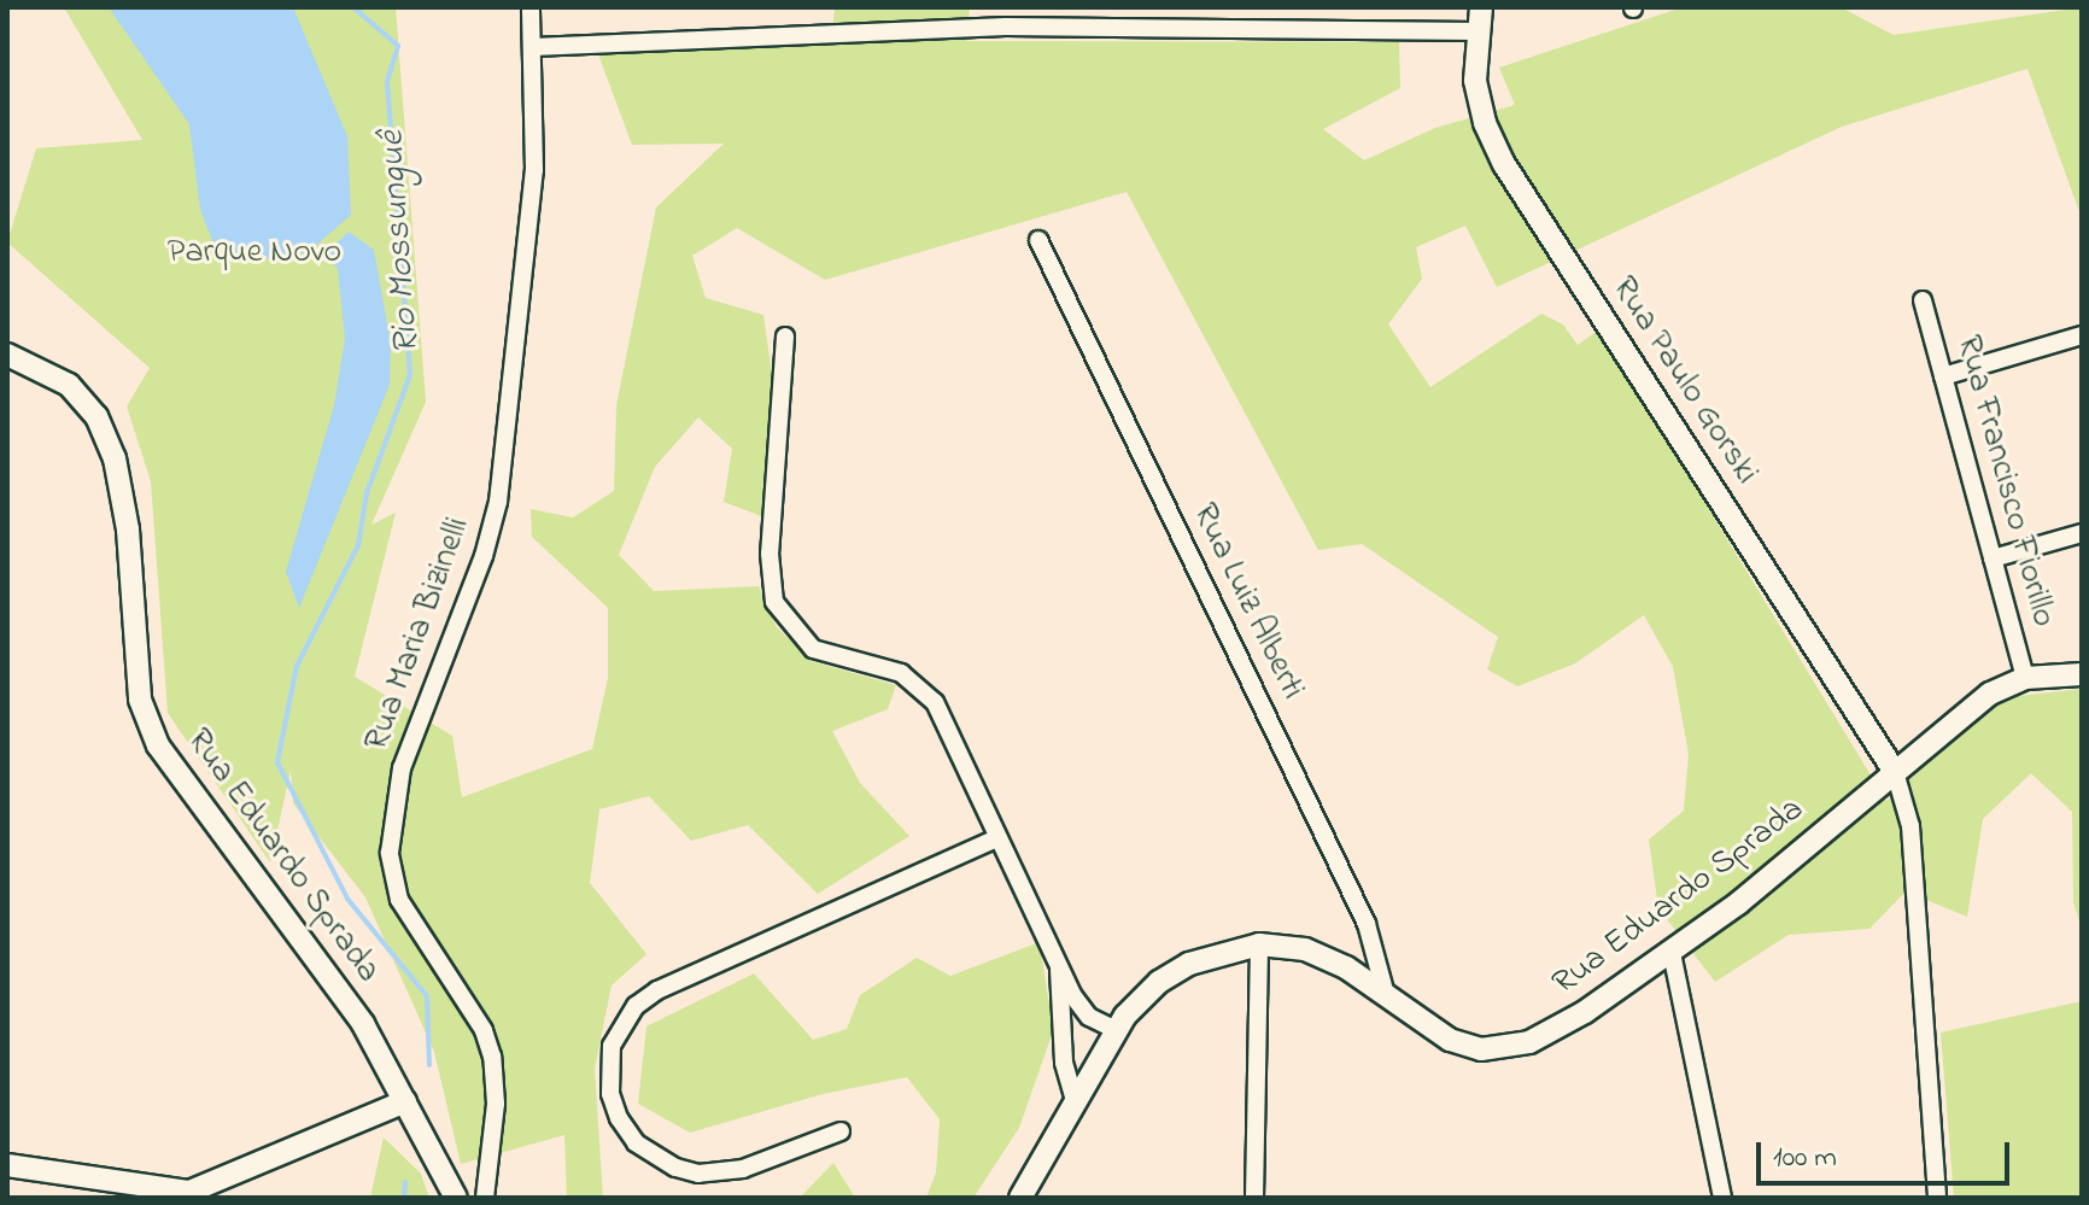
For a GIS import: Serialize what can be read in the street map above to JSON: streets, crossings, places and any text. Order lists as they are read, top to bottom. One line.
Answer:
{"streets":{"main road":["Rua Paulo Gorski","Rua Eduardo Sprada"],"street":["Rua Francisco Fiorillo","Rua Luiz Alberti","Rua Maria Bizinelli"]},"crossings":[["Rua Paulo Gorski","Rua Eduardo Sprada"],["Rua Francisco Fiorillo","Rua Eduardo Sprada"],["Rua Luiz Alberti","Rua Eduardo Sprada"]],"water":["Rio Mossunguê"],"parks":["Parque Novo"],"scale_bar":"100 m"}
